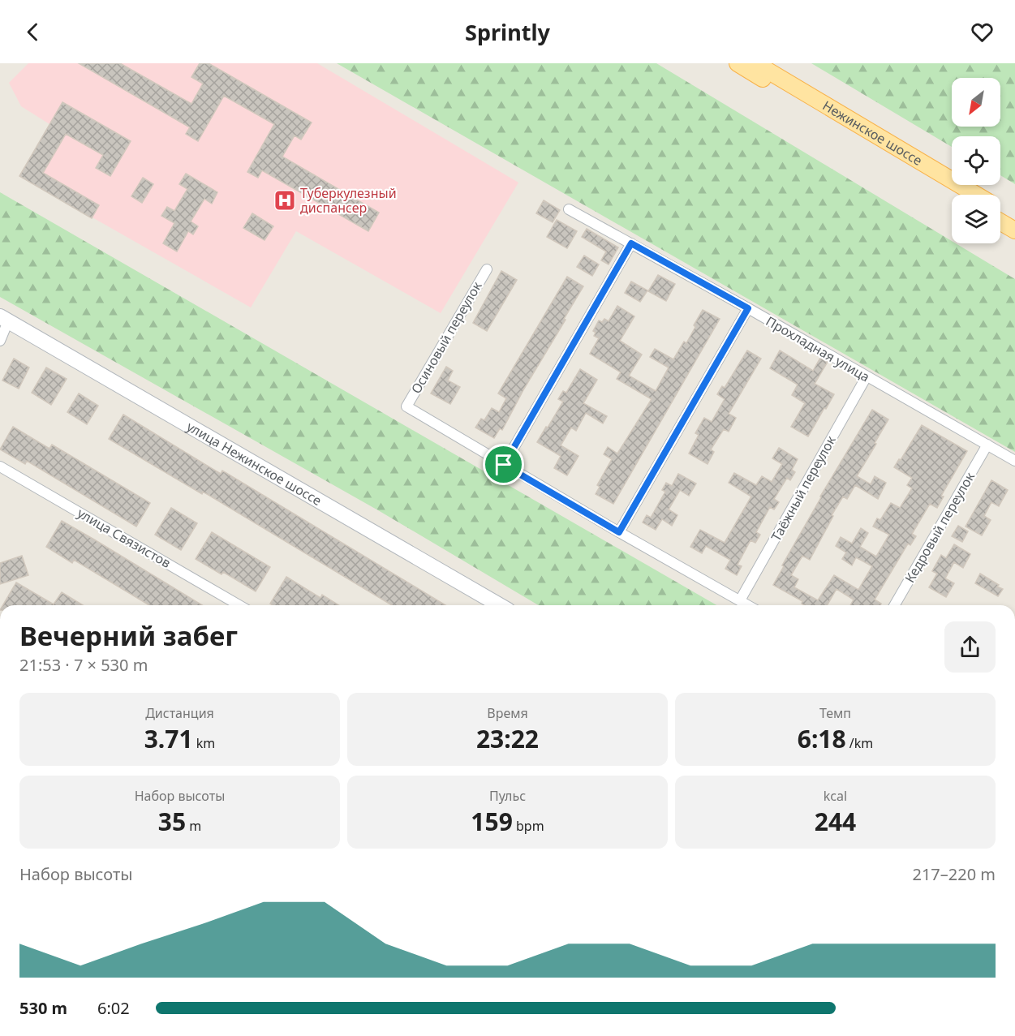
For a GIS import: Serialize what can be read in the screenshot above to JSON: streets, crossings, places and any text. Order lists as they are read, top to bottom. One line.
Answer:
{"streets":{"main road":["Нежинское шоссе","улица Нежинское шоссе"],"street":["Осиновый переулок","Прохладная улица","Таёжный переулок","Кедровый переулок","улица Связистов"]},"crossings":[["Прохладная улица","Таёжный переулок"],["Прохладная улица","Кедровый переулок"]],"places":{"hospital":["Туберкулезный диспансер"]},"north":"bottom left","page":{"header":"Sprintly","heading":["Вечерний забег","21:53 · 7 × 530 m"],"stats":[["Дистанция","3.71 km"],["Время","23:22"],["Темп","6:18 /km"],["Набор высоты","35 m"],["Пульс","159 bpm"],["kcal","244"]],"chart":["Набор высоты","217–220 m"],"list":[{"name":"530 m","note":"6:02"}]}}
